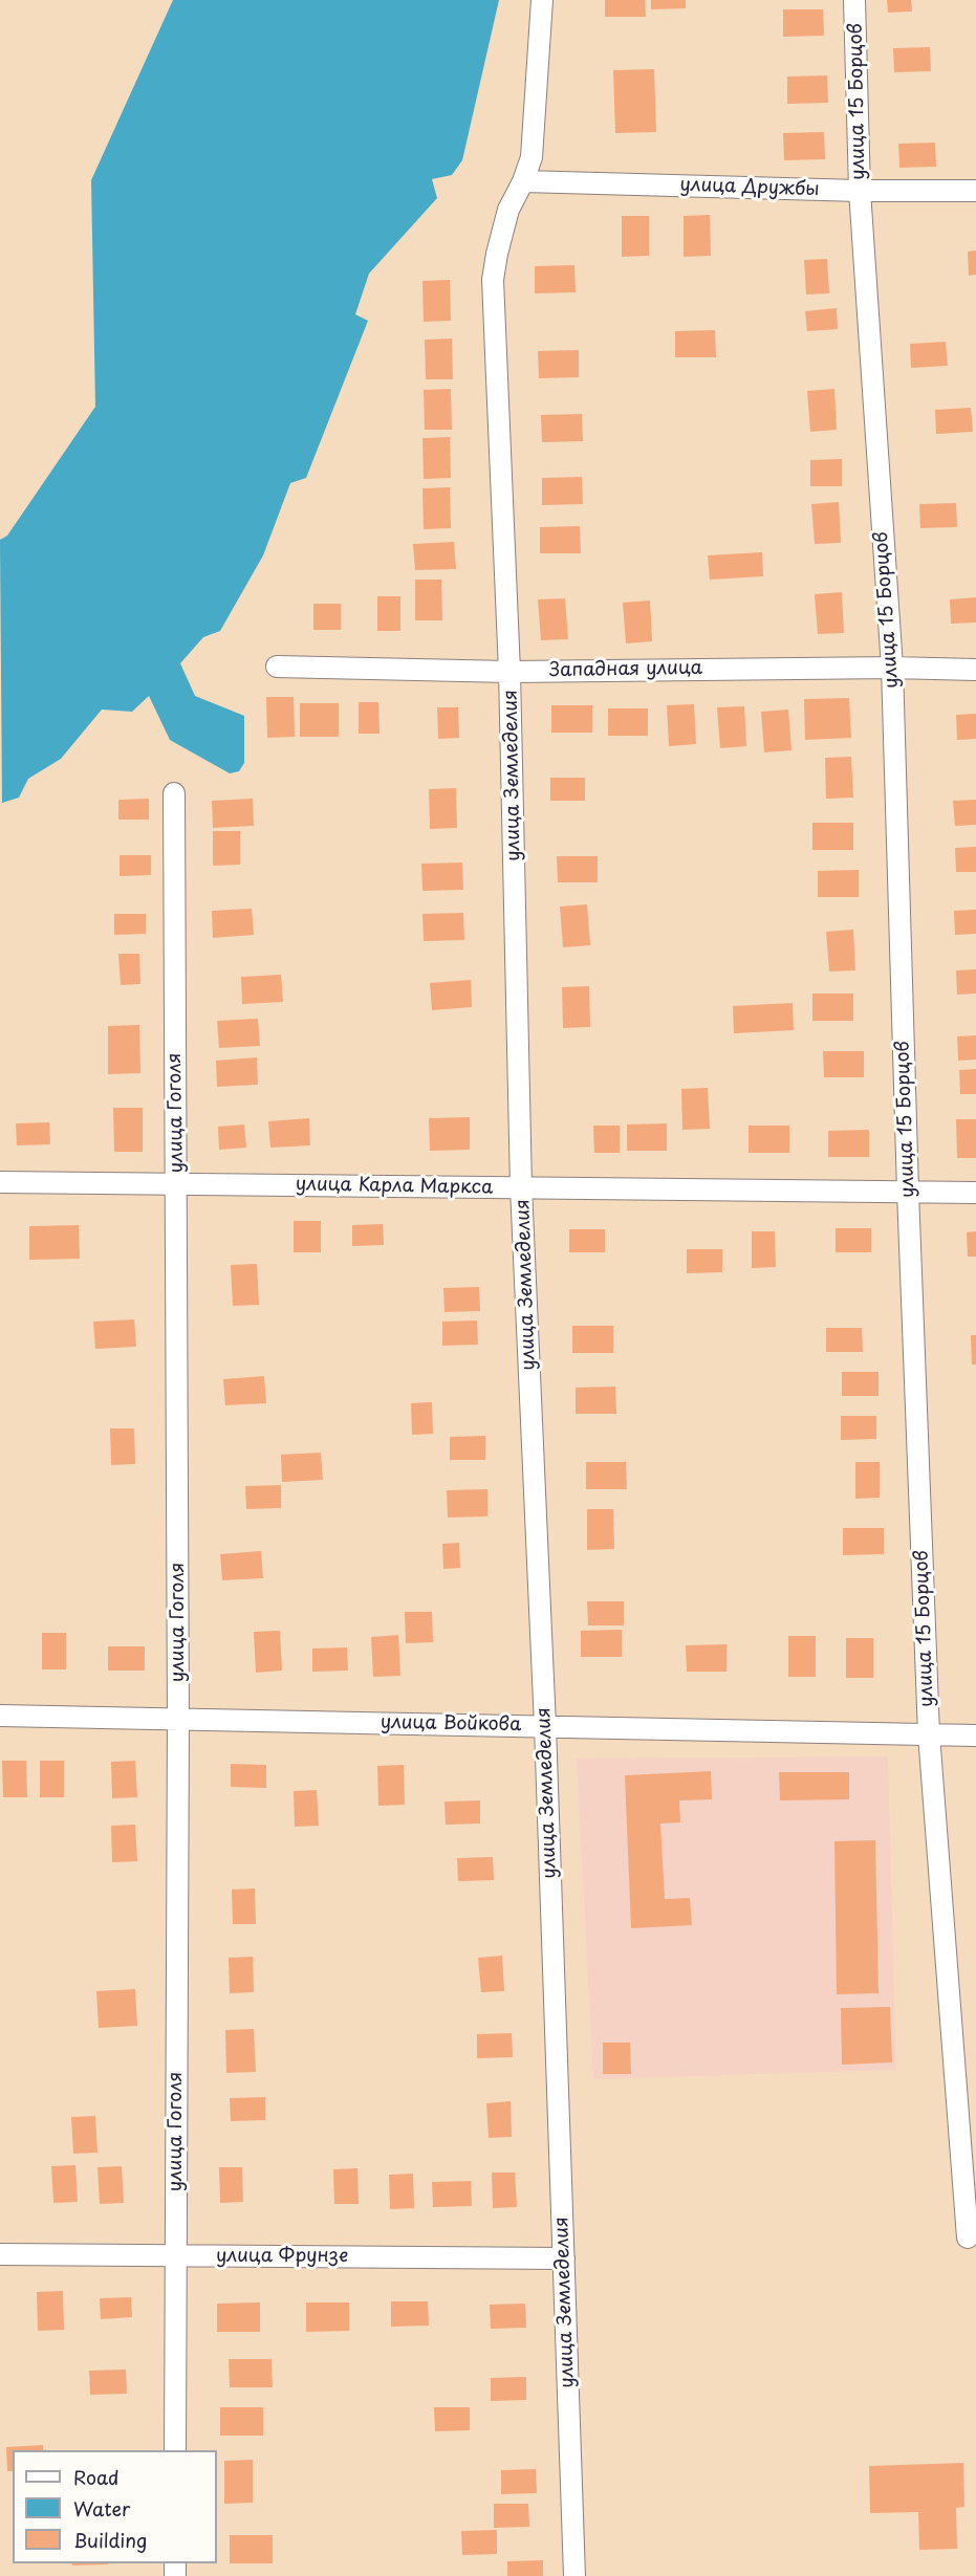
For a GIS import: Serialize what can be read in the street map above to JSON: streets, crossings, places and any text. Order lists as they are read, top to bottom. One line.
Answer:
{"streets":{"street":["улица 15 Борцов","улица Дружбы","Западная улица","улица Земледелия","улица Гоголя","улица Карла Маркса","улица Войкова","улица Фрунзе"]},"crossings":[["улица 15 Борцов","улица Дружбы"],["улица 15 Борцов","Западная улица"],["улица 15 Борцов","улица Карла Маркса"],["улица 15 Борцов","улица Войкова"],["улица Дружбы","улица Земледелия"],["Западная улица","улица Земледелия"],["улица Земледелия","улица Карла Маркса"],["улица Земледелия","улица Войкова"],["улица Земледелия","улица Фрунзе"],["улица Гоголя","улица Карла Маркса"],["улица Гоголя","улица Войкова"],["улица Гоголя","улица Фрунзе"]],"legend":["Road","Water","Building"]}
